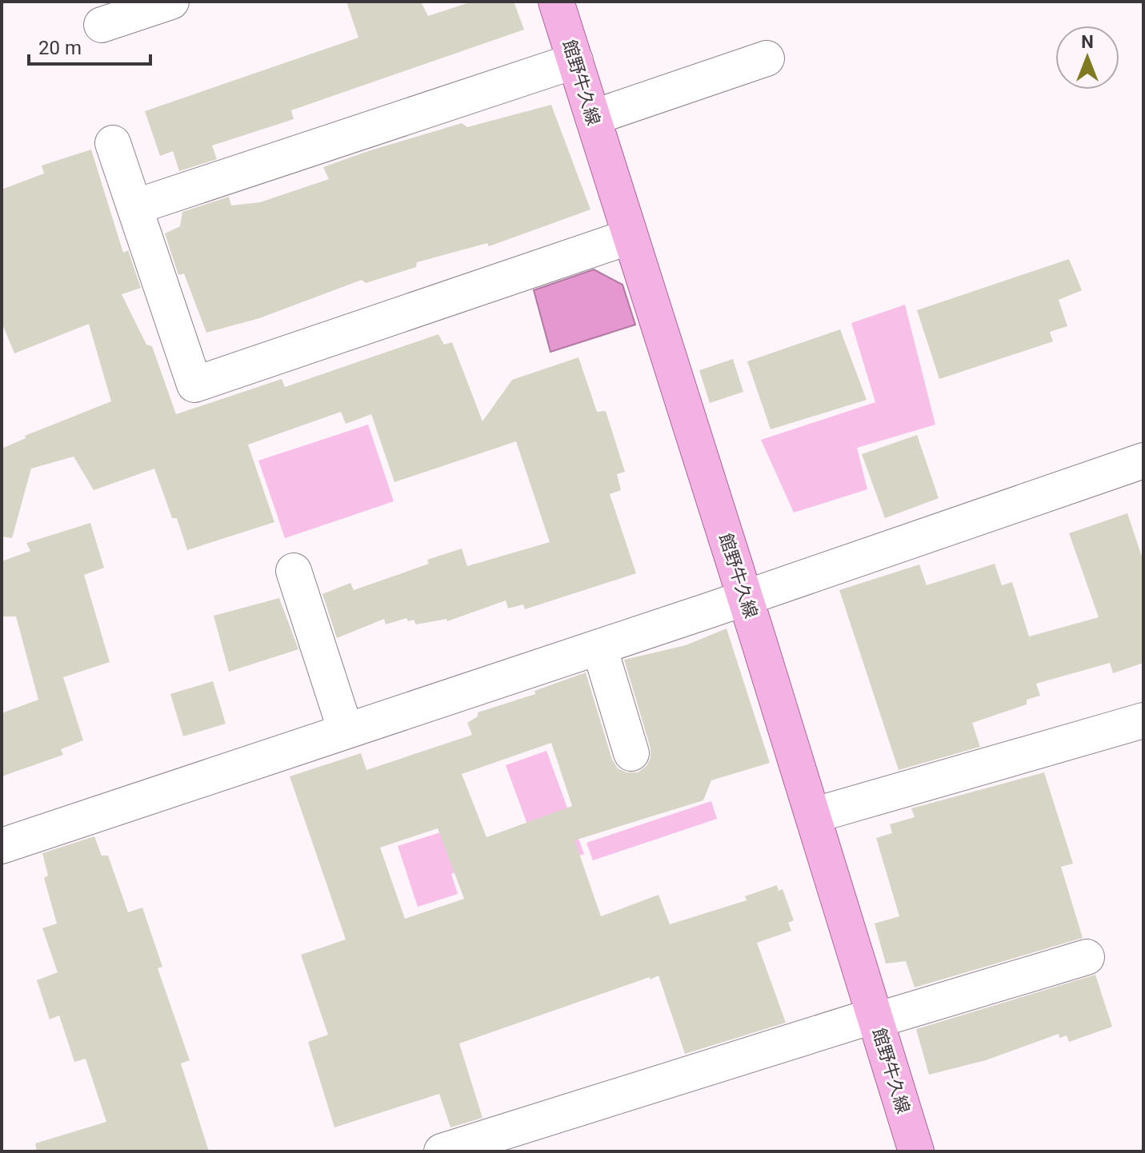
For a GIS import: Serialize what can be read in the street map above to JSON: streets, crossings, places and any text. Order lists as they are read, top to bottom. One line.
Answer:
{"streets":{"main road":["館野牛久線"]},"scale_bar":"20 m","north":"top"}
